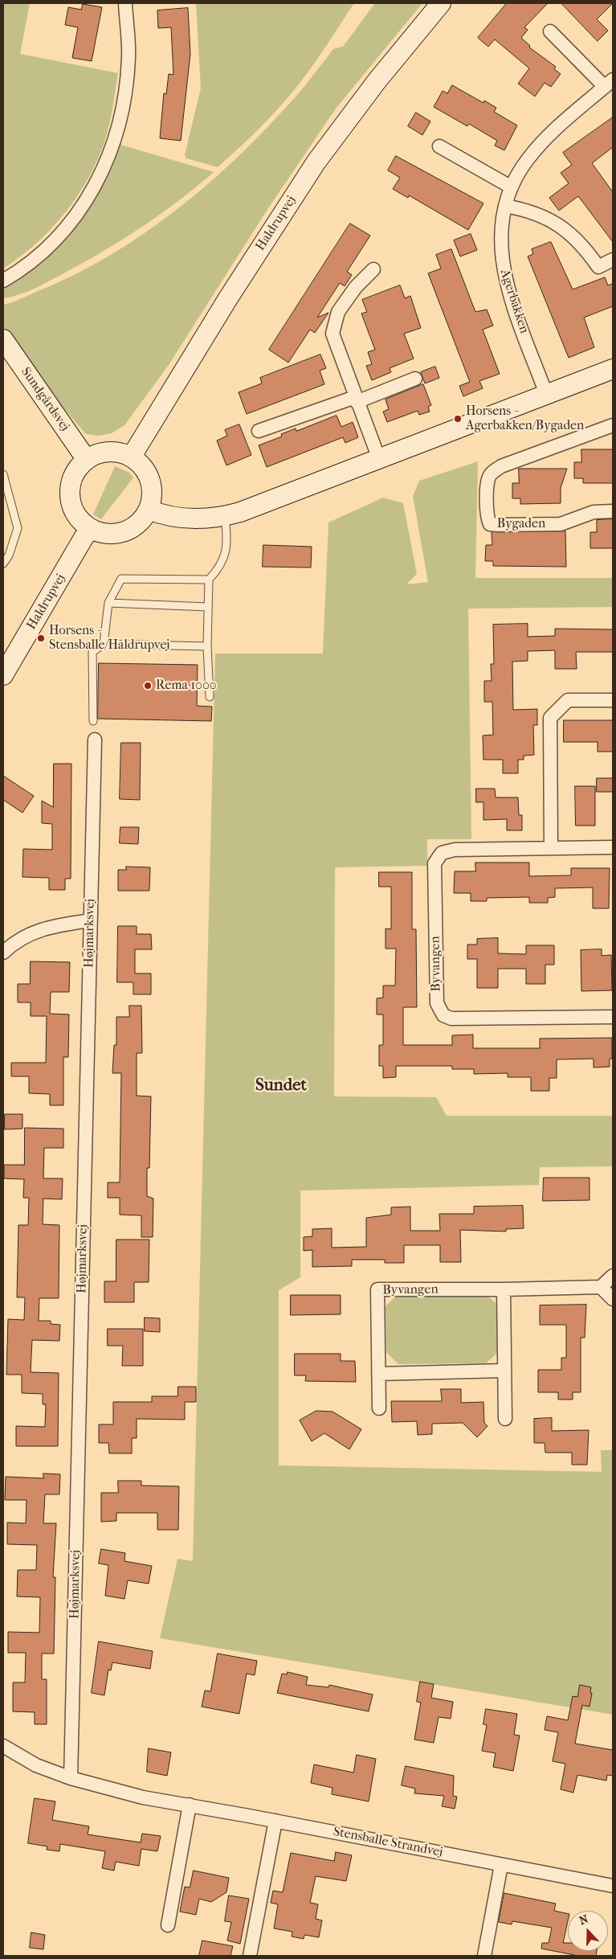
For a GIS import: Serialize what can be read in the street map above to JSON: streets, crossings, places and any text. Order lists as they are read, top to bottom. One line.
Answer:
{"streets":{"main road":["Haldrupvej","Sundgårdsvej"],"street":["Agerbakken","Bygaden","Højmarksvej","Byvangen","Stensballe Strandvej"]},"crossings":[["Haldrupvej","Sundgårdsvej"],["Højmarksvej","Stensballe Strandvej"]],"districts":["Sundet"],"places":["Horsens - Agerbakken/Bygaden","Horsens - Stensballe/Haldrupvej","Rema 1000"],"north":"top"}
